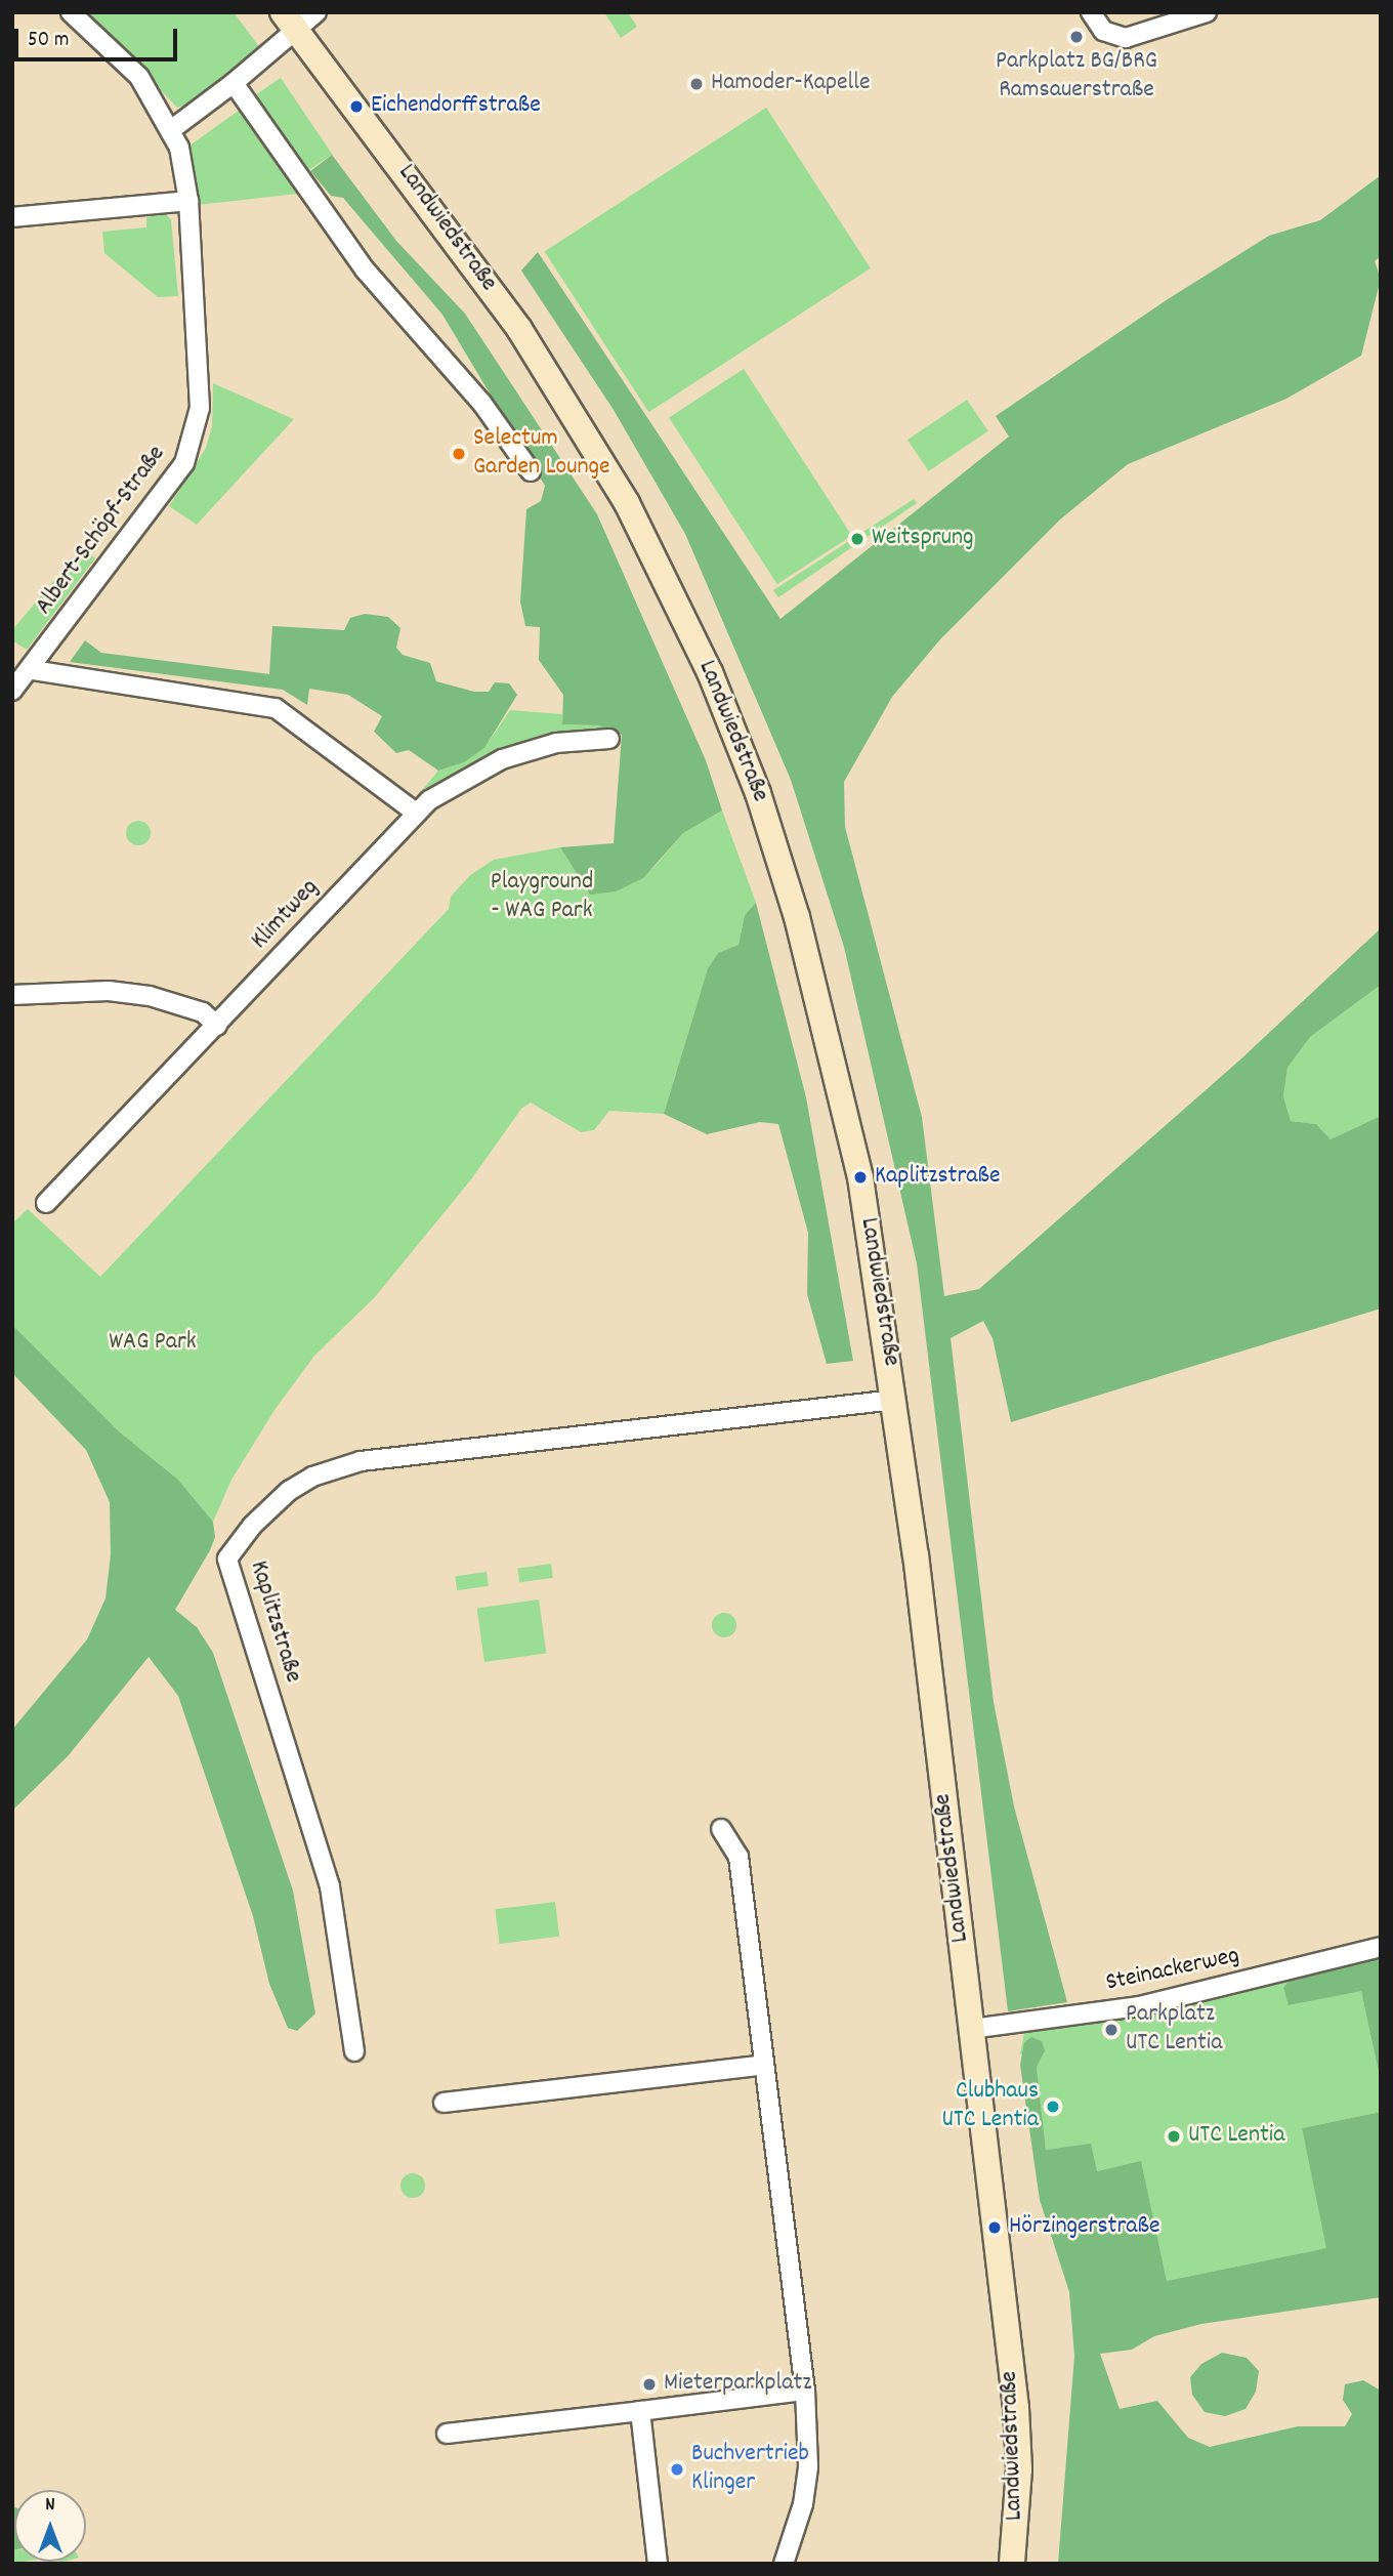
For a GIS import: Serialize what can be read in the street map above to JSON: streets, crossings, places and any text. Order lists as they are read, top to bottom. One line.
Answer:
{"streets":{"main road":["Landwiedstraße"],"street":["Albert-Schöpf-Straße","Klimtweg","Kaplitzstraße","Steinackerweg"]},"crossings":[["Landwiedstraße","Kaplitzstraße"],["Landwiedstraße","Steinackerweg"]],"parks":["Playground - WAG Park","WAG Park"],"places":["Parkplatz BG/BRG Ramsauerstraße","Hamoder-Kapelle","Eichendorffstraße","Selectum Garden Lounge","Weitsprung","Kaplitzstraße","Parkplatz UTC Lentia","Clubhaus UTC Lentia","UTC Lentia","Hörzingerstraße","Mieterparkplatz","Buchvertrieb Klinger"],"scale_bar":"50 m","north":"top"}
